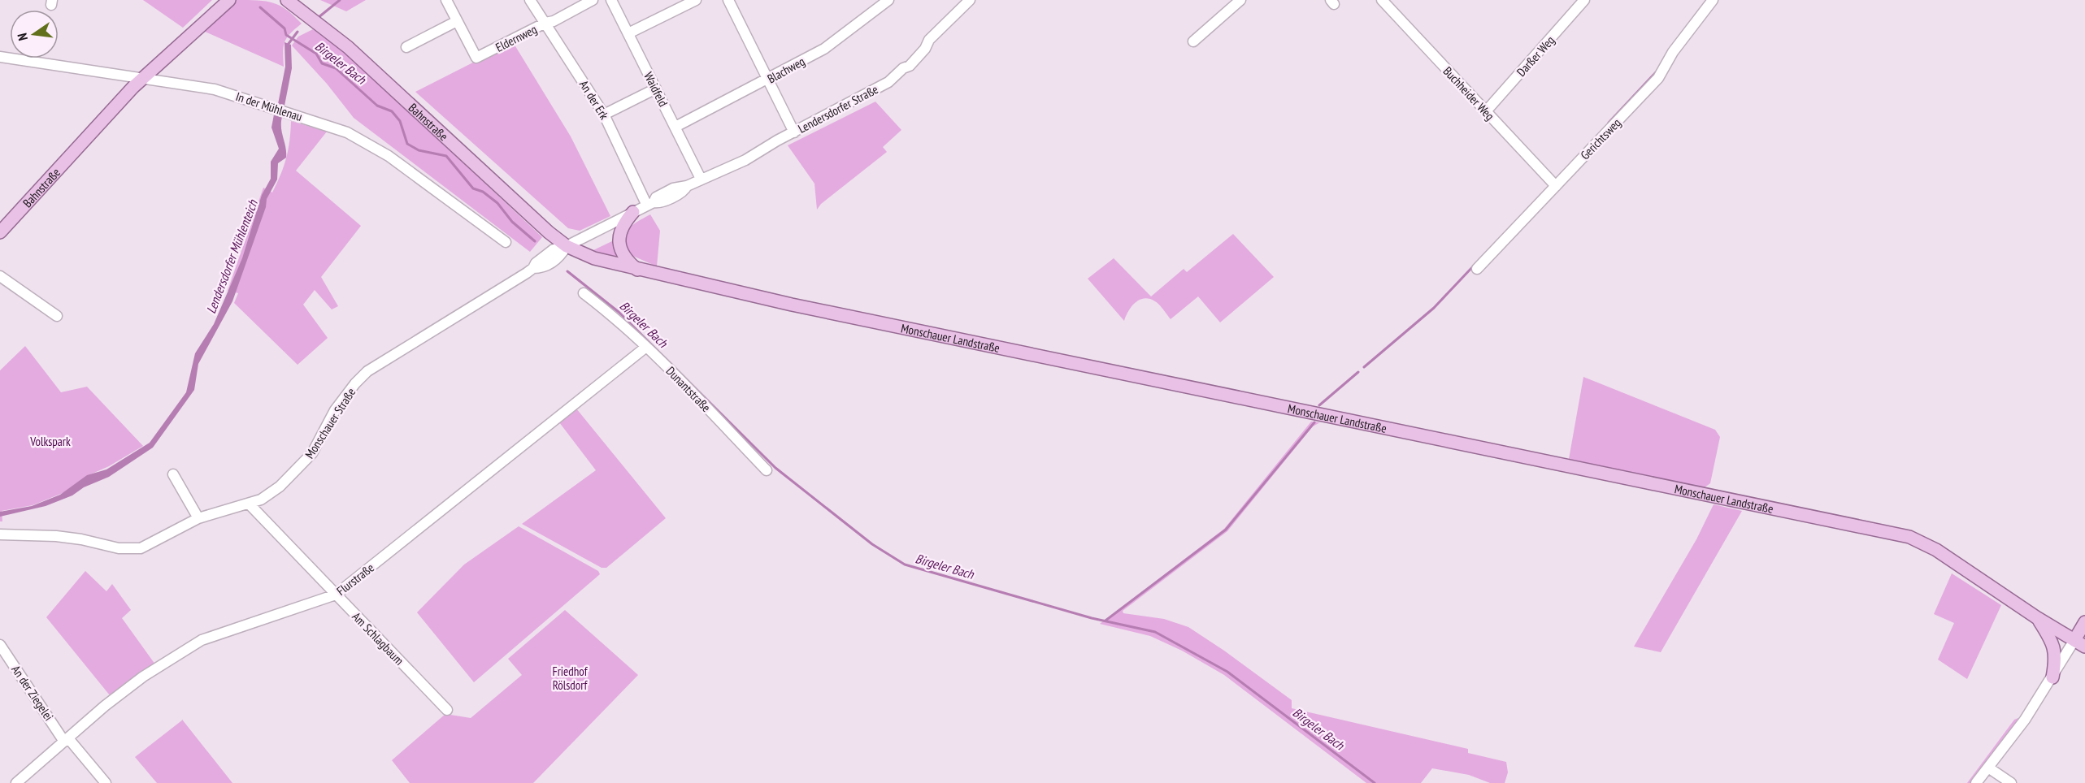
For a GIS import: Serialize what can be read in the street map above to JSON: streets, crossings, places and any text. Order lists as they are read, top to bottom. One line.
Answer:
{"streets":{"main road":["Bahnstraße","Monschauer Landstraße"],"street":["Eldernweg","Darßer Weg","Blachweg","Waidfeld","Buchheider Weg","An der Erk","In der Mühlenau","Lendersdorfer Straße","Gerichtsweg","Dunantstraße","Monschauer Straße","Flurstraße","Am Schlagbaum","An der Ziegelei"]},"crossings":[["Eldernweg","An der Erk"],["Darßer Weg","Buchheider Weg"],["Blachweg","Waidfeld"],["Waidfeld","Lendersdorfer Straße"],["Buchheider Weg","Gerichtsweg"],["An der Erk","Lendersdorfer Straße"],["In der Mühlenau","Bahnstraße"],["Lendersdorfer Straße","Bahnstraße"],["Lendersdorfer Straße","Monschauer Landstraße"],["Lendersdorfer Straße","Monschauer Straße"],["Bahnstraße","Monschauer Landstraße"],["Bahnstraße","Monschauer Straße"],["Monschauer Landstraße","Monschauer Straße"],["Dunantstraße","Flurstraße"],["Monschauer Straße","Am Schlagbaum"],["Flurstraße","Am Schlagbaum"],["Flurstraße","An der Ziegelei"]],"water":["Birgeler Bach","Lendersdorfer Mühlenteich"],"parks":["Volkspark","Friedhof Rölsdorf"],"north":"left"}
